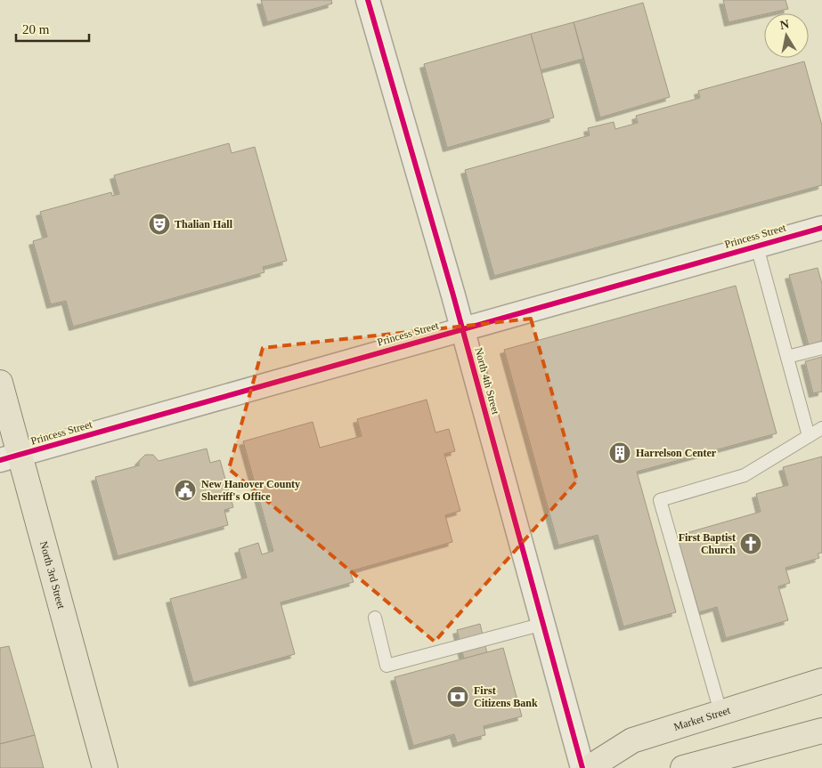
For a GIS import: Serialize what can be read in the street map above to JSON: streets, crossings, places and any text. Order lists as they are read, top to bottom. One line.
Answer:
{"streets":{"main road":["North 3rd Street","Market Street"],"street":["Princess Street","North 4th Street"]},"crossings":[["Princess Street","North 4th Street"],["Princess Street","North 3rd Street"]],"places":{"theatre":["Thalian Hall"],"building":["Harrelson Center"],"public building":["New Hanover County Sheriff's Office"],"church":["First Baptist Church"],"bank":["First Citizens Bank"]},"scale_bar":"20 m","north":"top"}
